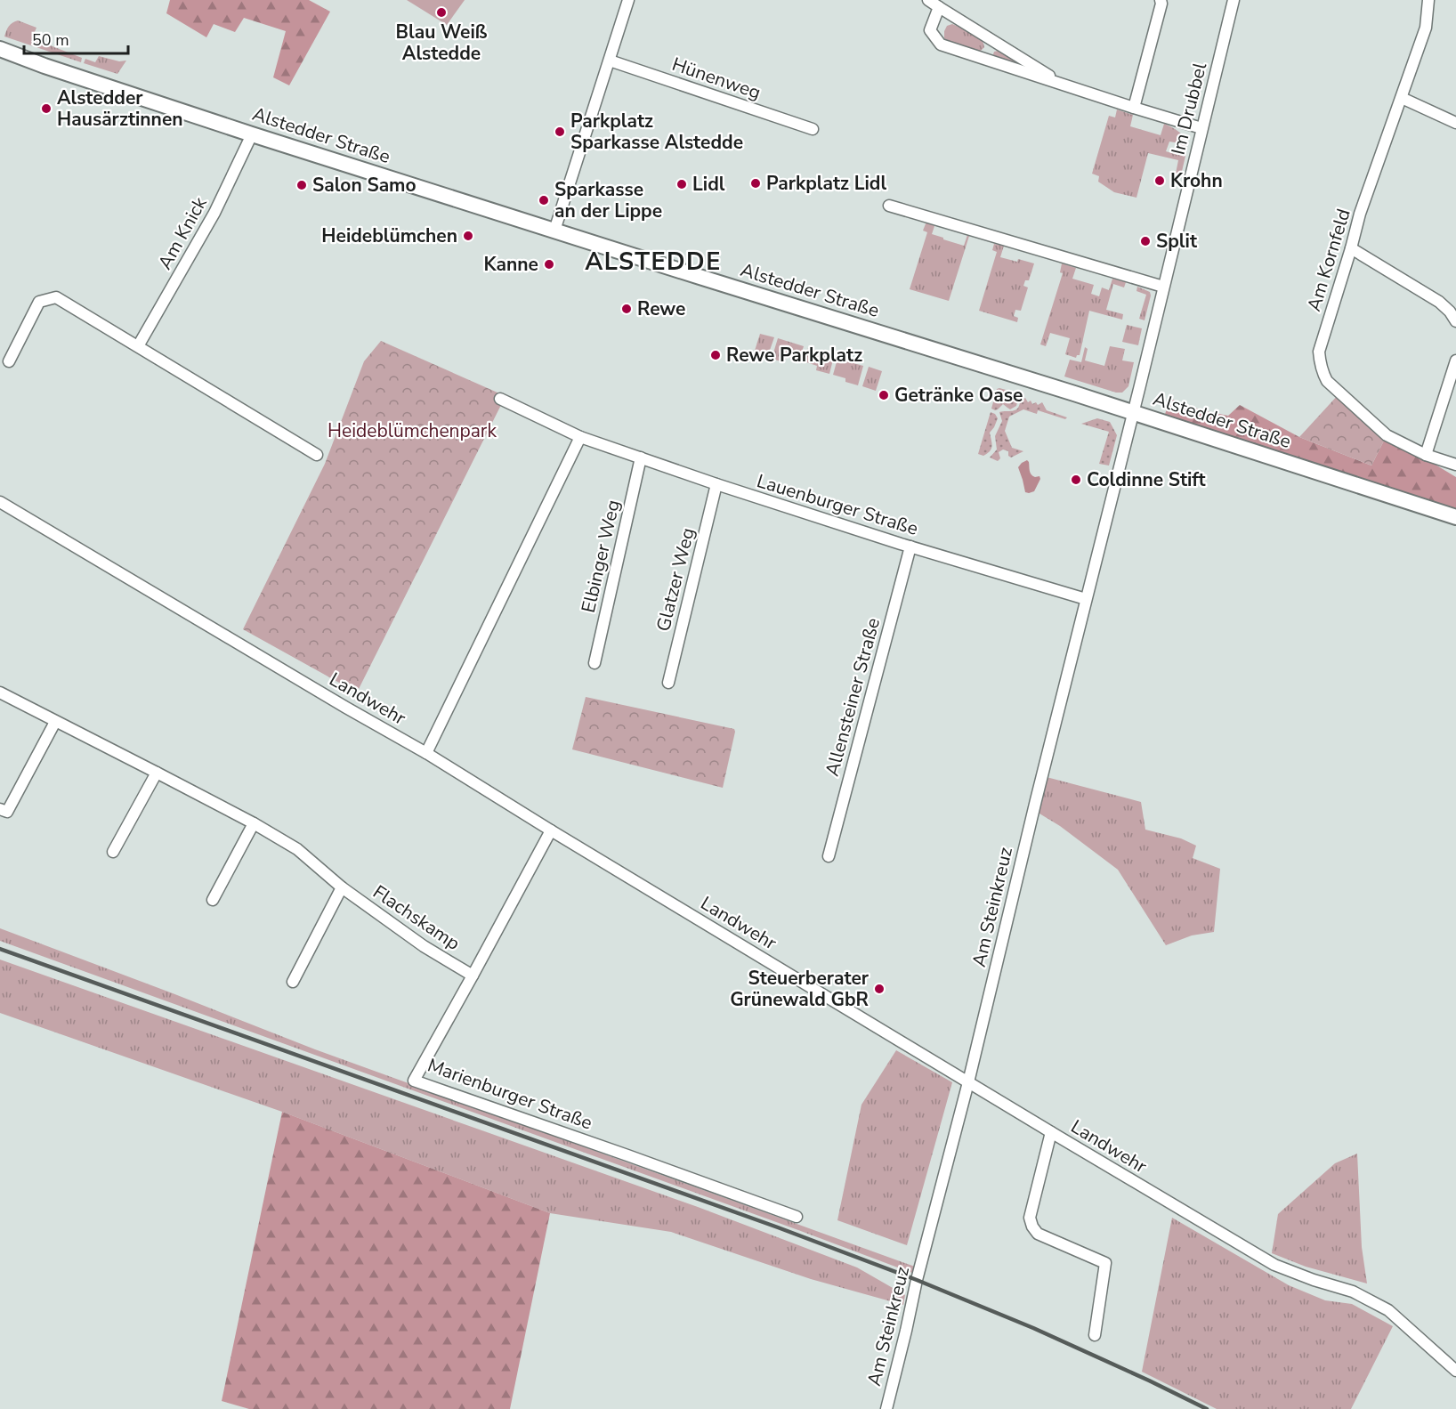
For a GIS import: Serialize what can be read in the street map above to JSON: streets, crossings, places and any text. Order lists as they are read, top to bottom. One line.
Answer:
{"streets":{"street":["Hünenweg","Im Drubbel","Alstedder Straße","Am Knick","Am Kornfeld","Lauenburger Straße","Elbinger Weg","Glatzer Weg","Allensteiner Straße","Landwehr","Am Steinkreuz","Flachskamp","Marienburger Straße"]},"crossings":[["Im Drubbel","Alstedder Straße"],["Im Drubbel","Am Steinkreuz"],["Alstedder Straße","Am Knick"],["Alstedder Straße","Am Steinkreuz"],["Lauenburger Straße","Elbinger Weg"],["Lauenburger Straße","Glatzer Weg"],["Lauenburger Straße","Allensteiner Straße"],["Lauenburger Straße","Am Steinkreuz"],["Landwehr","Am Steinkreuz"],["Landwehr","Marienburger Straße"],["Flachskamp","Marienburger Straße"]],"districts":["ALSTEDDE"],"parks":["Heideblümchenpark"],"places":["Blau Weiß Alstedde","Alstedder Hausärztinnen","Parkplatz Sparkasse Alstedde","Krohn","Parkplatz Lidl","Lidl","Salon Samo","Sparkasse an der Lippe","Heideblümchen","Split","Kanne","Rewe","Rewe Parkplatz","Getränke Oase","Coldinne Stift","Steuerberater Grünewald GbR"],"scale_bar":"50 m"}
